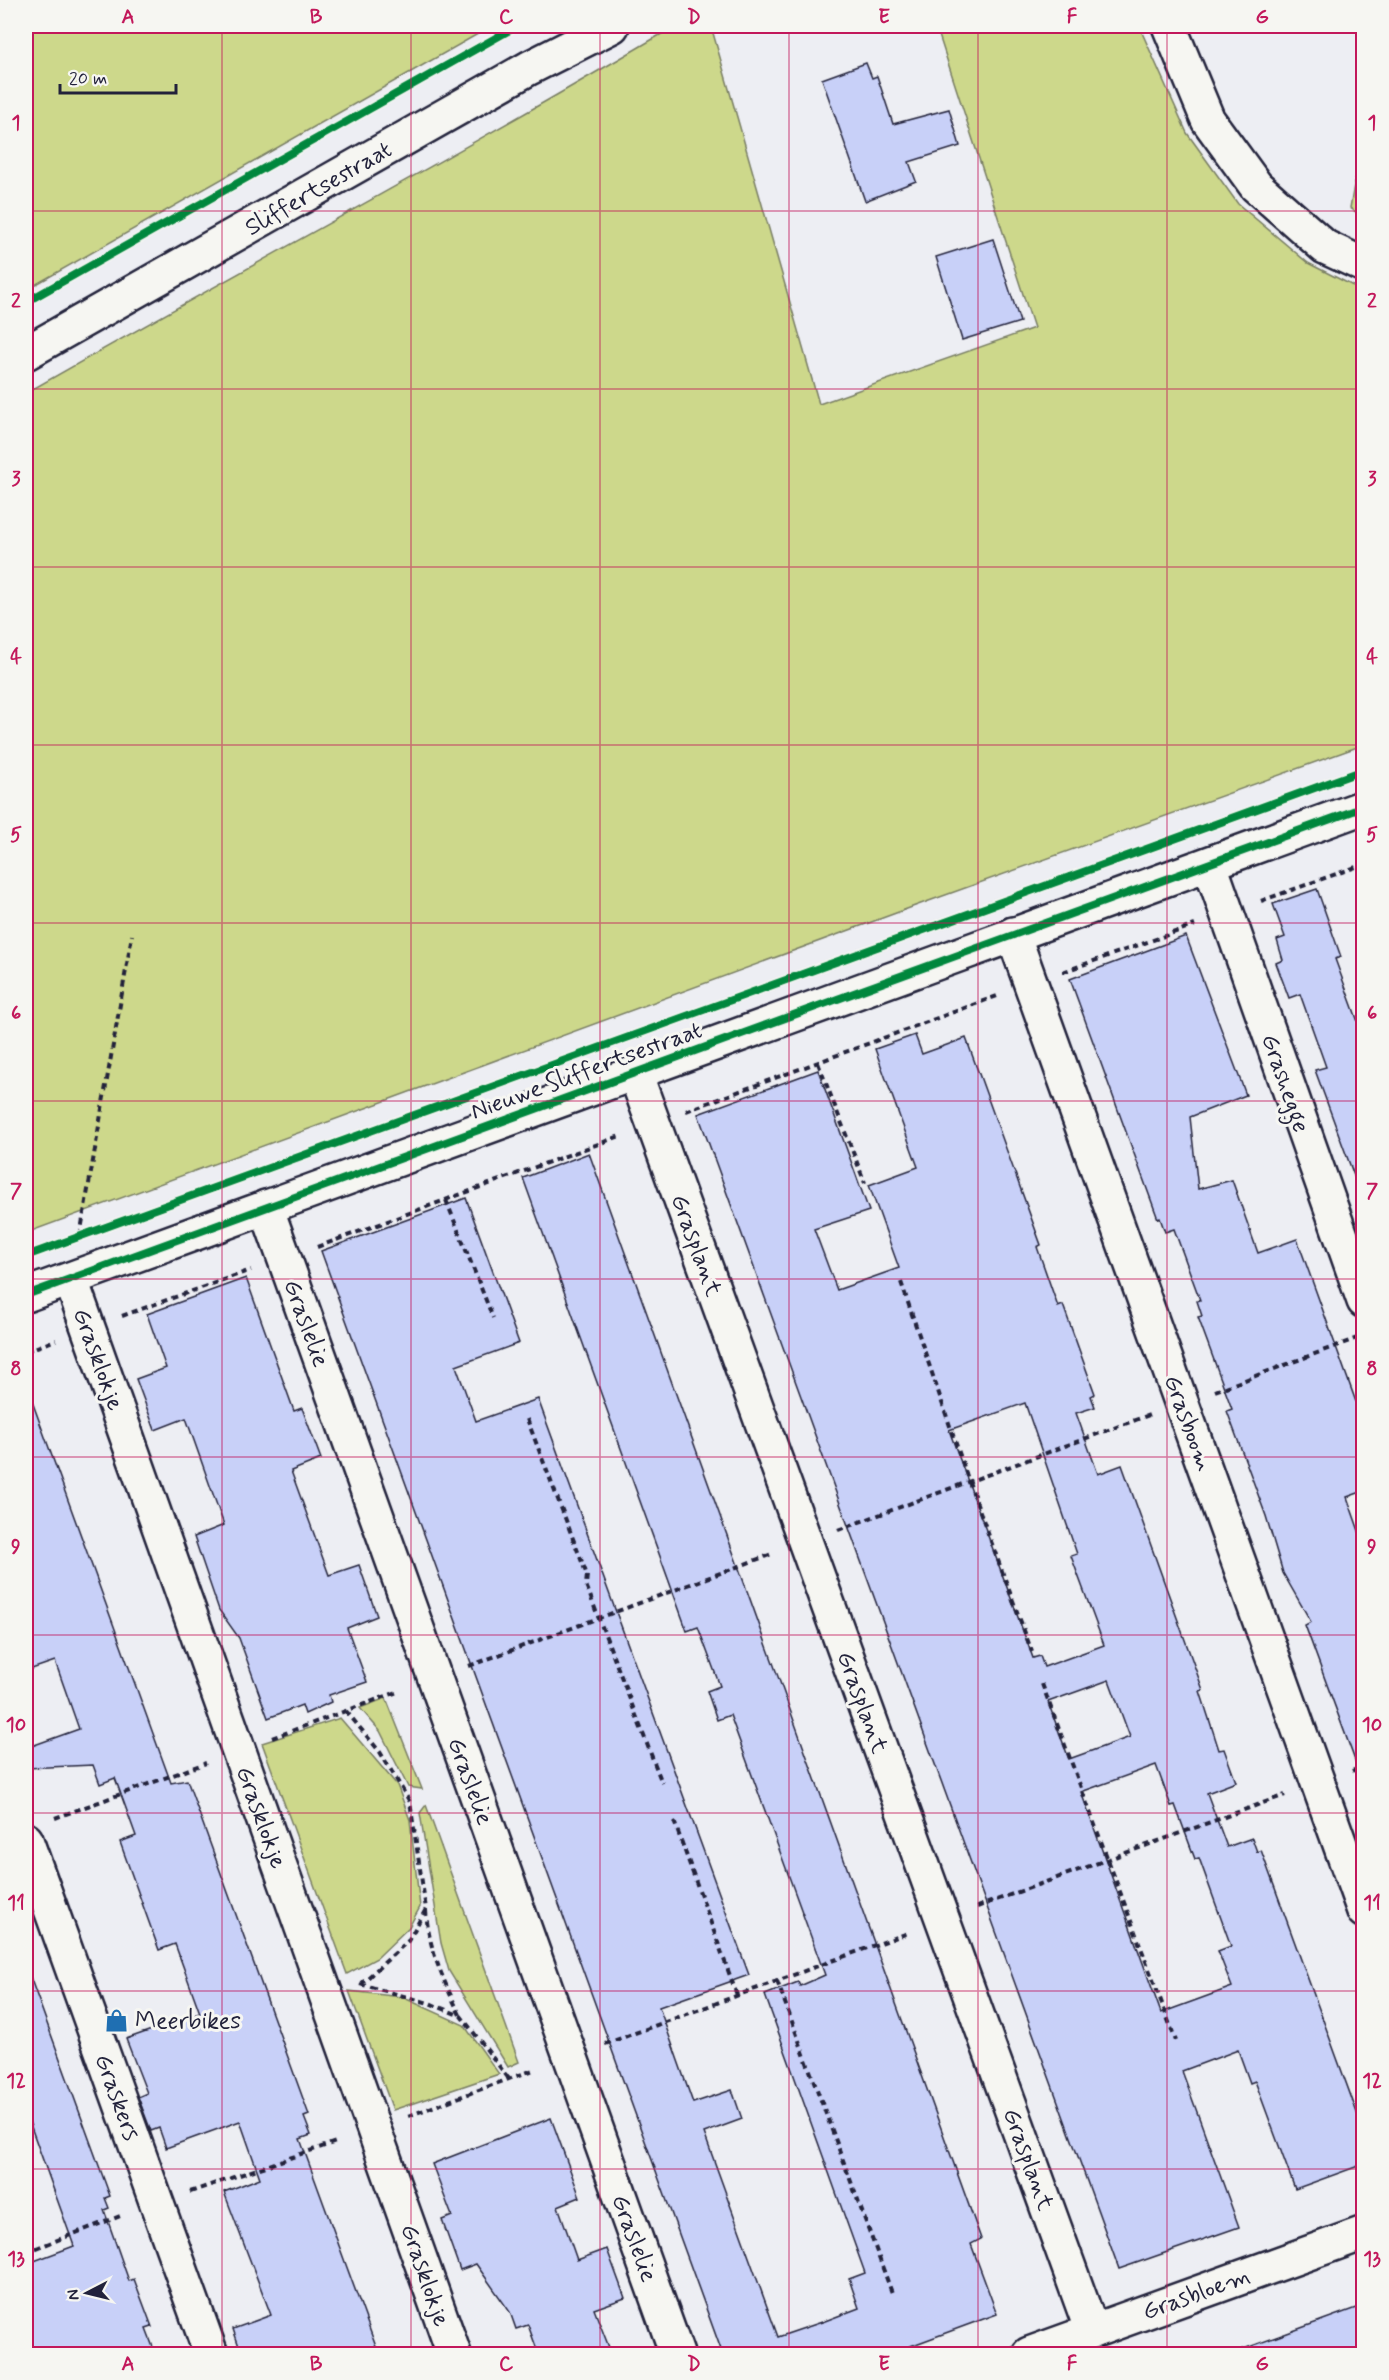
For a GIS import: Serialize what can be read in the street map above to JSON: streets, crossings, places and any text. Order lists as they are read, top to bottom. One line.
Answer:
{"streets":{"street":["Sliffertsestraat","Nieuwe Sliffertsestraat","Grashegge","Grasplant","Graslelie","Grasklokje","Grasboom","Graskers","Grasbloem"]},"crossings":[["Nieuwe Sliffertsestraat","Grashegge"],["Nieuwe Sliffertsestraat","Grasplant"],["Nieuwe Sliffertsestraat","Graslelie"],["Nieuwe Sliffertsestraat","Grasklokje"],["Nieuwe Sliffertsestraat","Grasboom"],["Grasplant","Grasbloem"]],"places":{"shop":["Meerbikes"]},"scale_bar":"20 m","north":"left","grid":{"columns":["A","B","C","D","E","F","G"],"rows":["1","2","3","4","5","6","7","8","9","10","11","12","13"]}}
